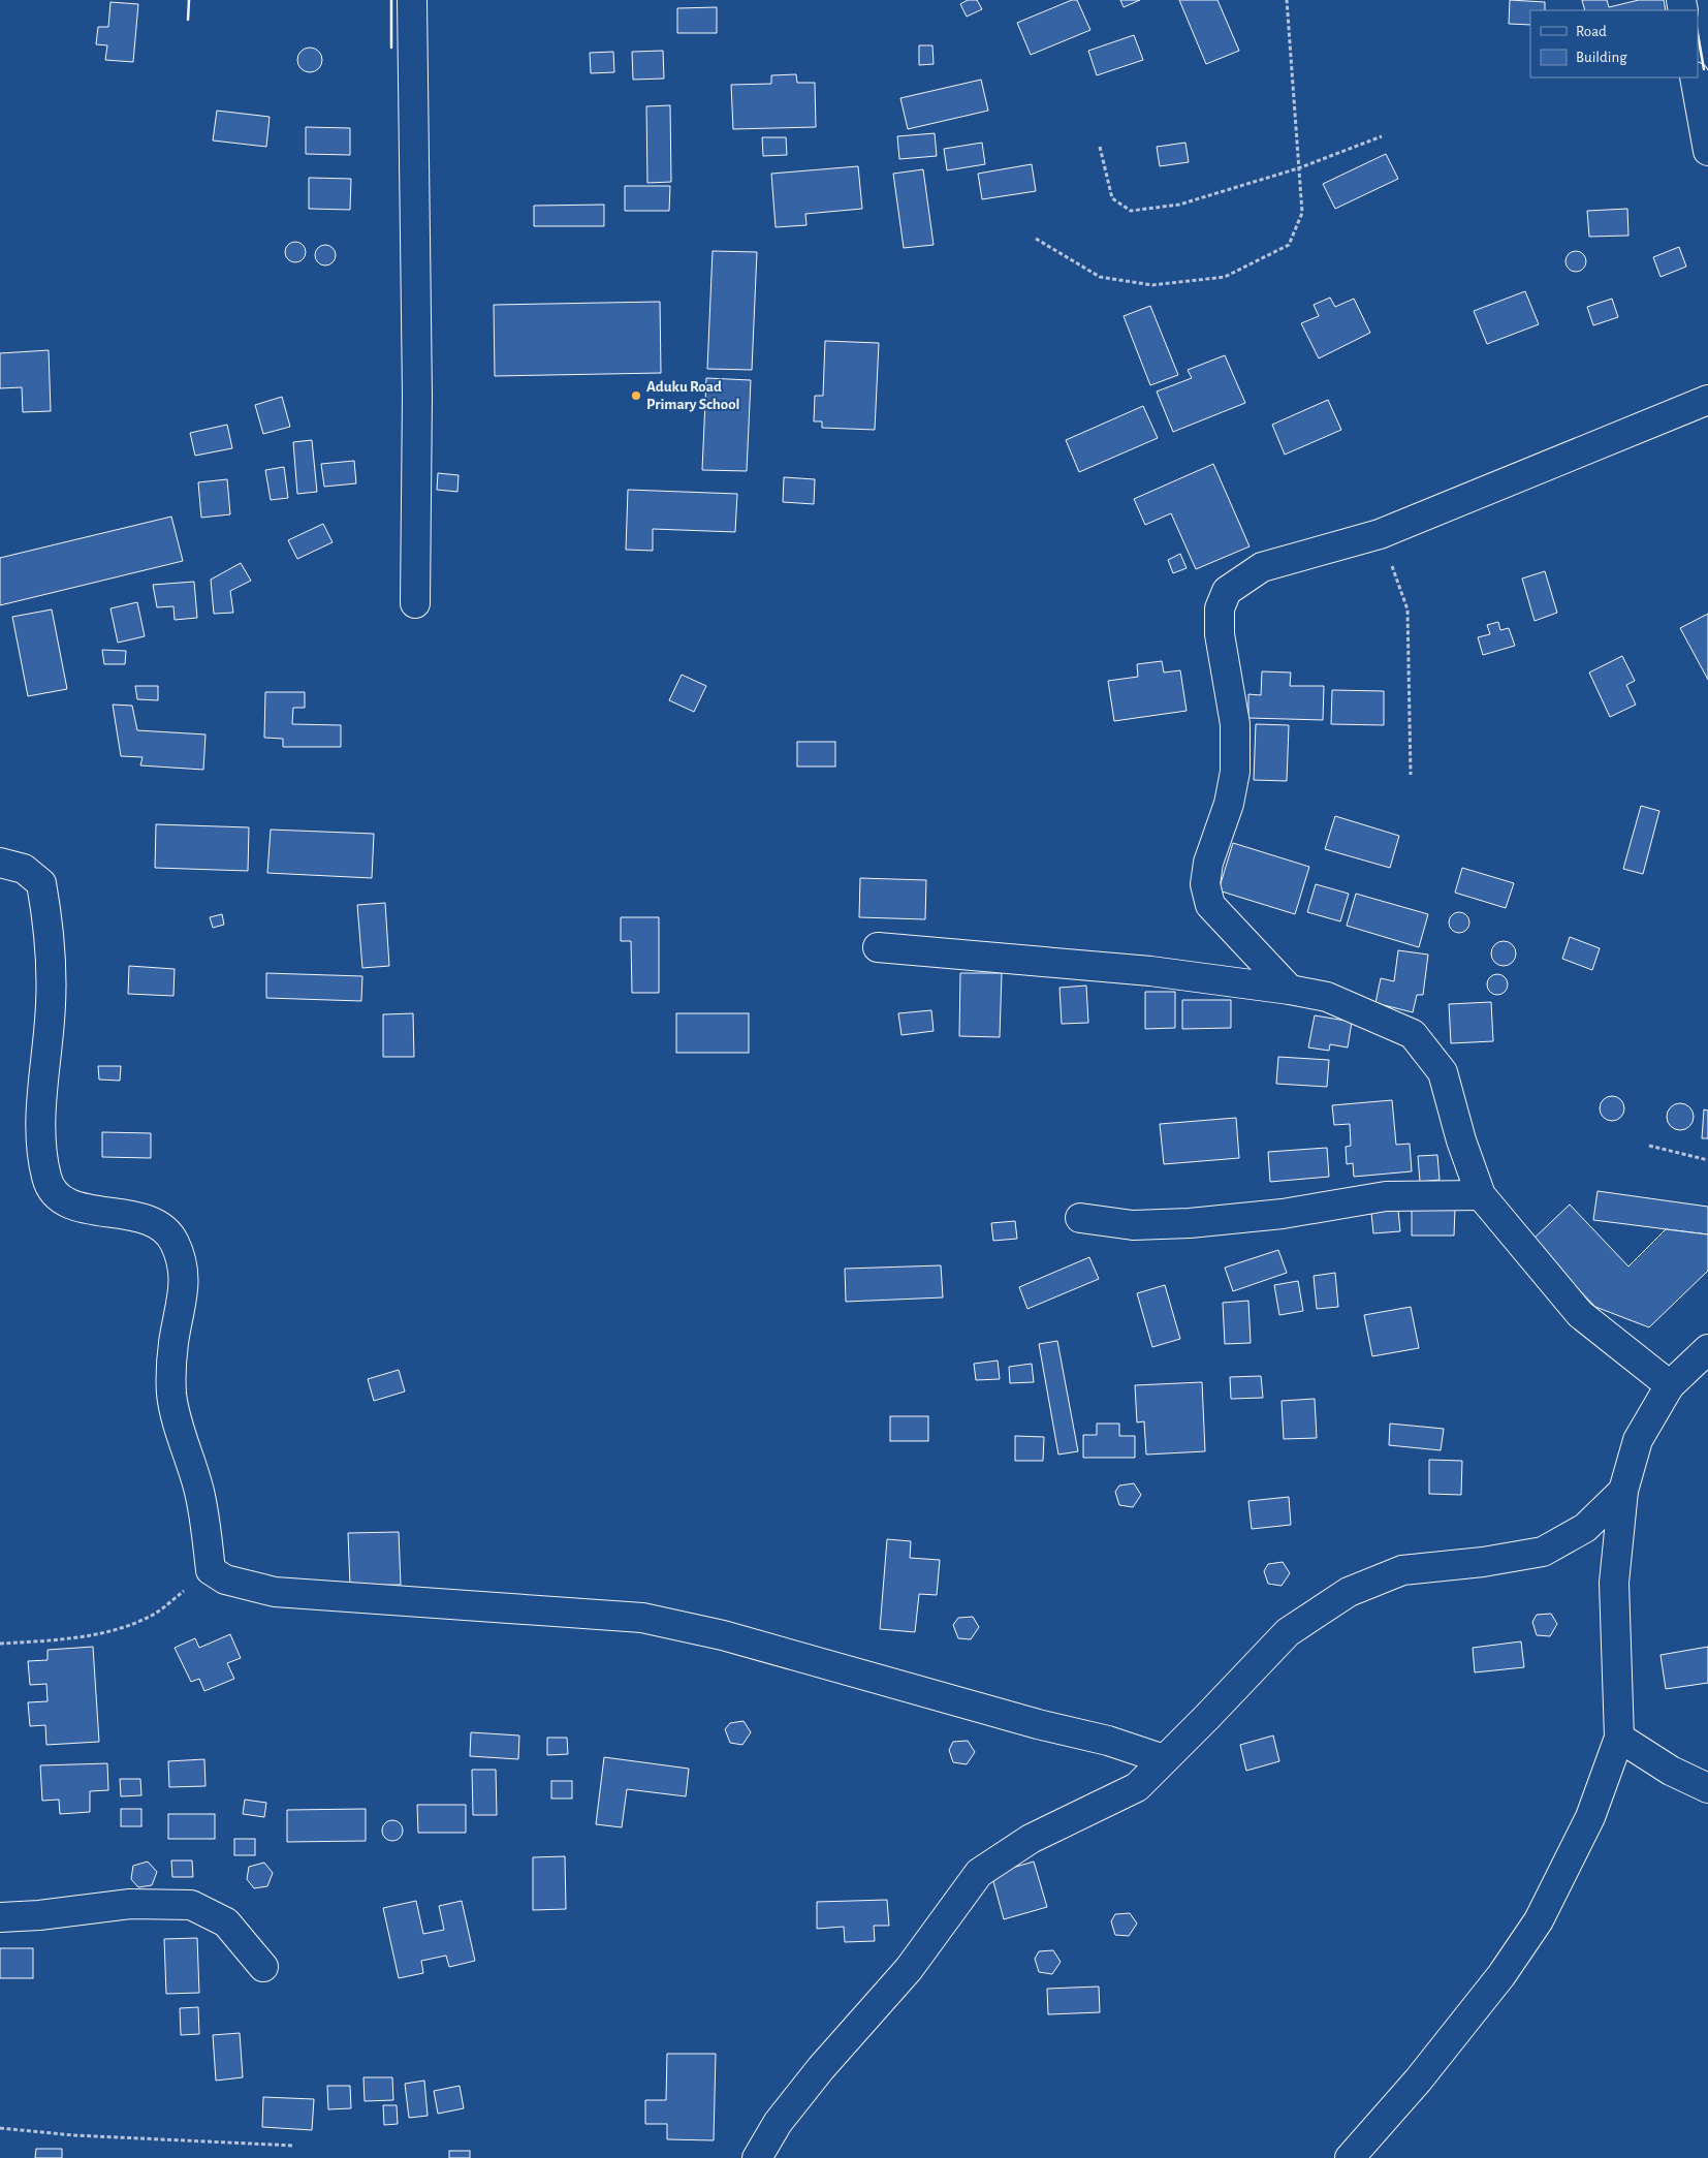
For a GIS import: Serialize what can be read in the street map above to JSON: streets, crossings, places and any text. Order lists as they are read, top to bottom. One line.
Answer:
{"places":["Aduku Road Primary School"],"legend":["Road","Building"]}
